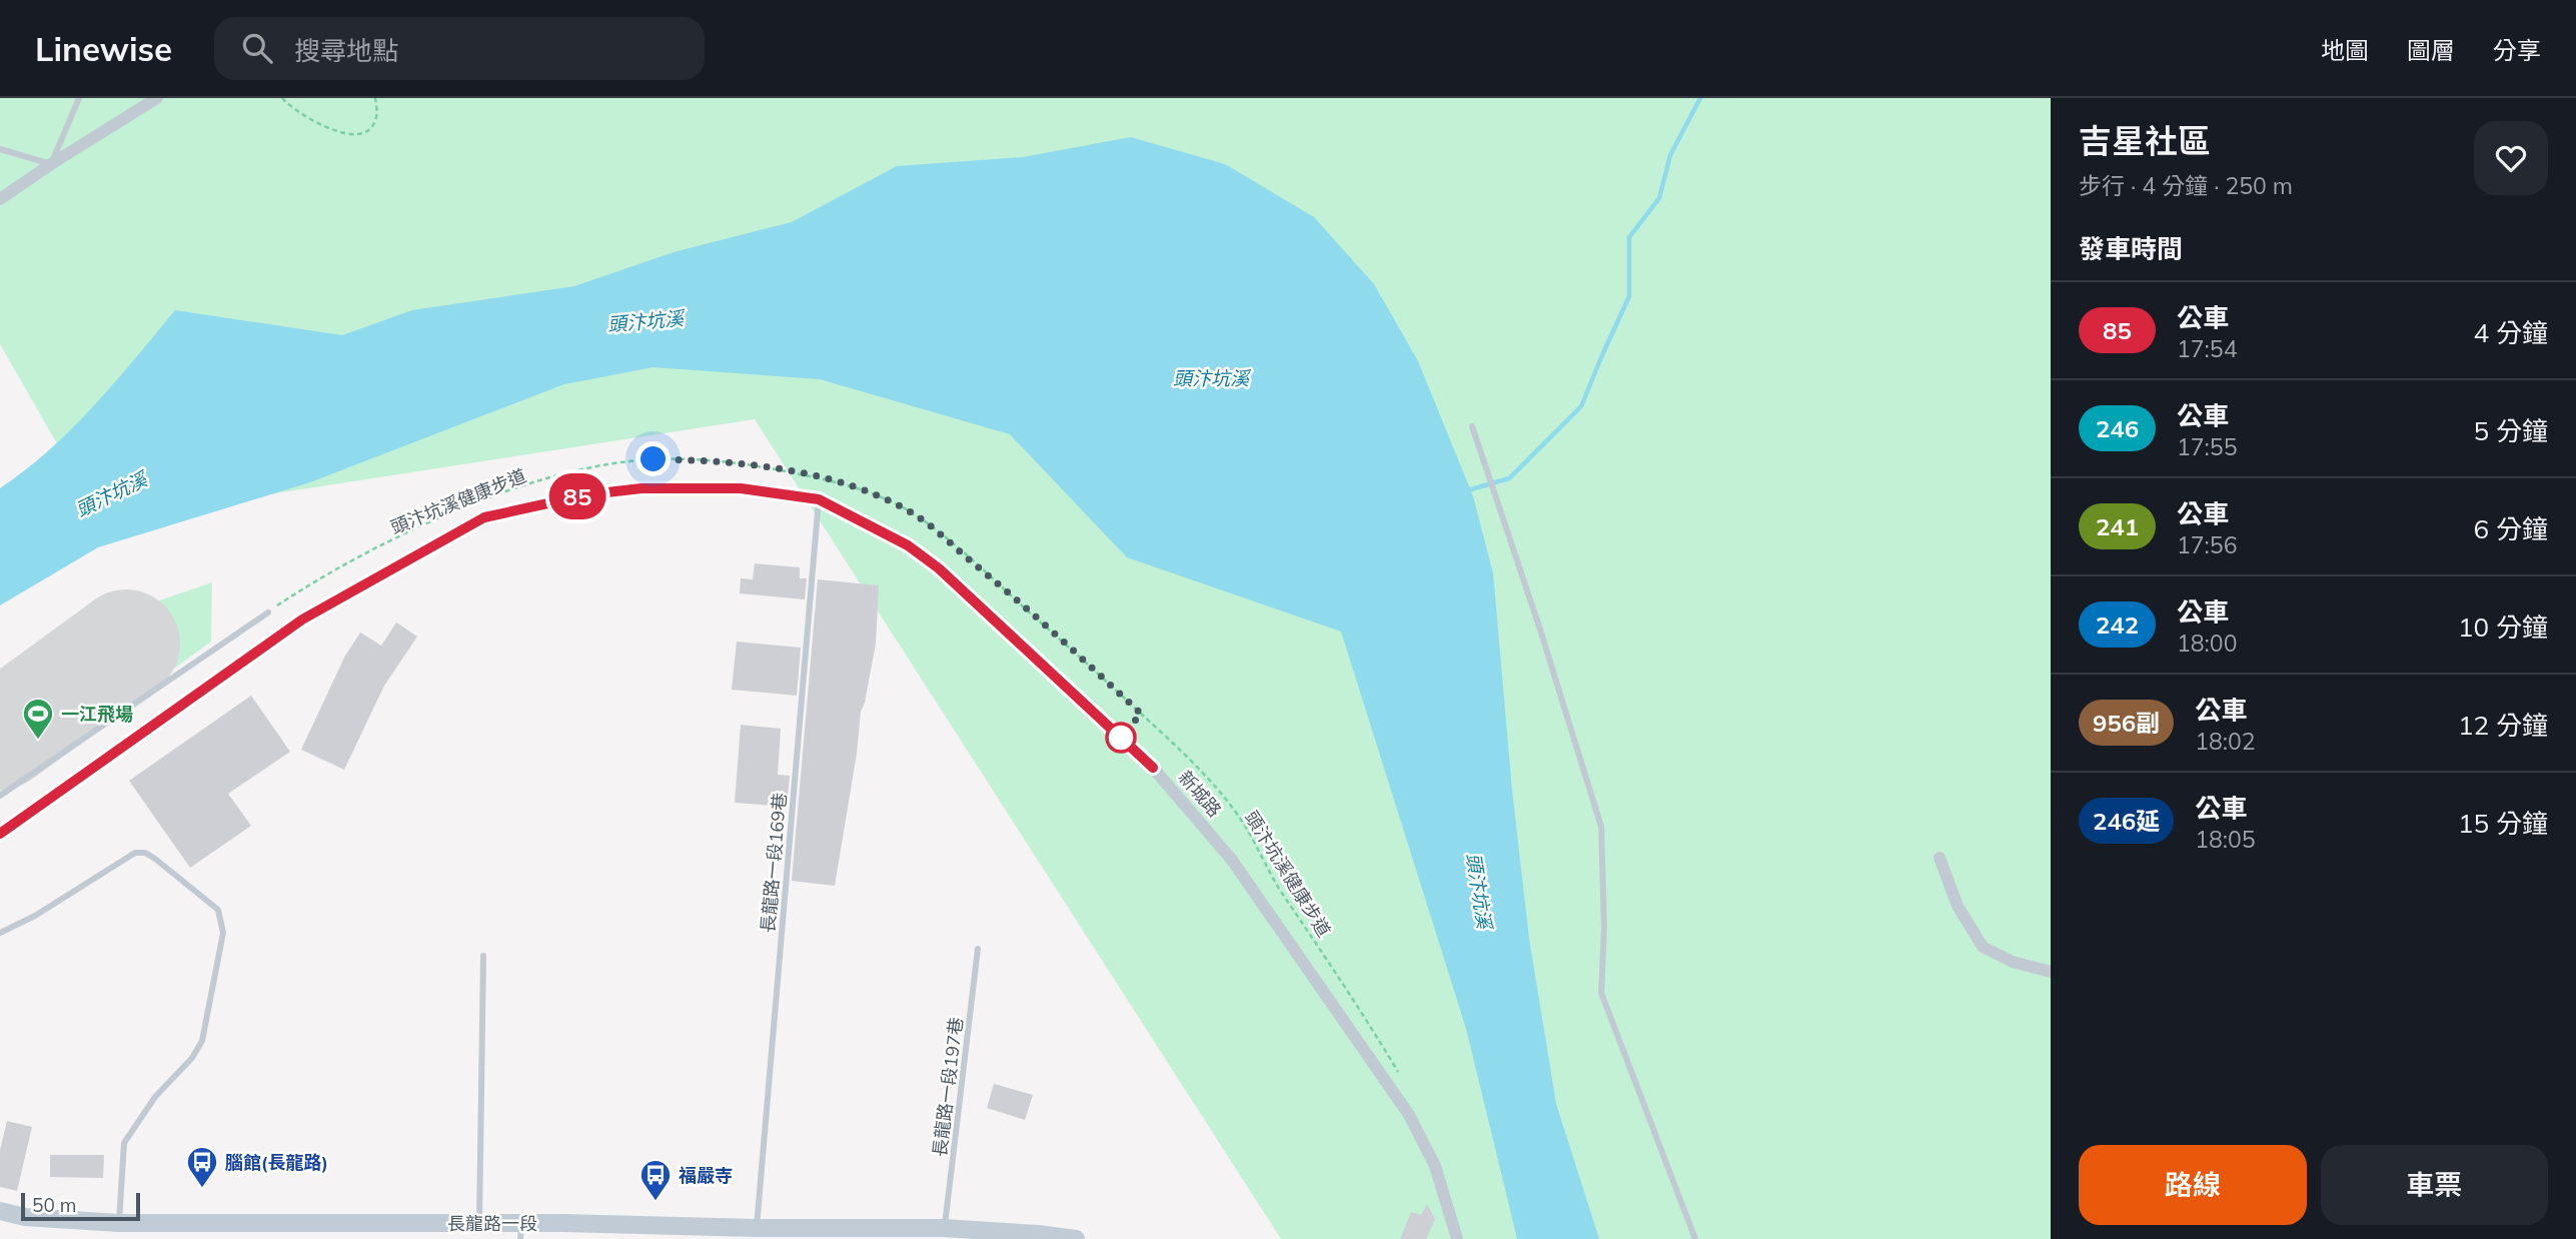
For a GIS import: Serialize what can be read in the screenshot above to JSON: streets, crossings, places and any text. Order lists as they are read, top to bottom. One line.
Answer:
{"streets":{"main road":["長龍路一段"],"street":["新城路"],"lane":["長龍路一段169巷","長龍路一段197巷"],"path":["頭汴坑溪健康步道"]},"crossings":[["新城路","長龍路一段169巷"],["長龍路一段169巷","長龍路一段"],["長龍路一段197巷","長龍路一段"]],"water":["頭汴坑溪"],"places":{"sports":["一江飛場"],"bus stop":["腦館(長龍路)","福嚴寺"]},"lines":["bus line 85"],"scale_bar":"50 m","page":{"header":"Linewise","search":"搜尋地點","nav":["地圖","圖層","分享"],"on_map":"85","heading":[["吉星社區","步行 · 4 分鐘 · 250 m"],"發車時間"],"list":[{"mark":"85","name":"公車","note":"17:54","value":"4 分鐘"},{"mark":"246","name":"公車","note":"17:55","value":"5 分鐘"},{"mark":"241","name":"公車","note":"17:56","value":"6 分鐘"},{"mark":"242","name":"公車","note":"18:00","value":"10 分鐘"},{"mark":"956副","name":"公車","note":"18:02","value":"12 分鐘"},{"mark":"246延","name":"公車","note":"18:05","value":"15 分鐘"}],"buttons":["路線","車票"],"scale":"50 m"}}
